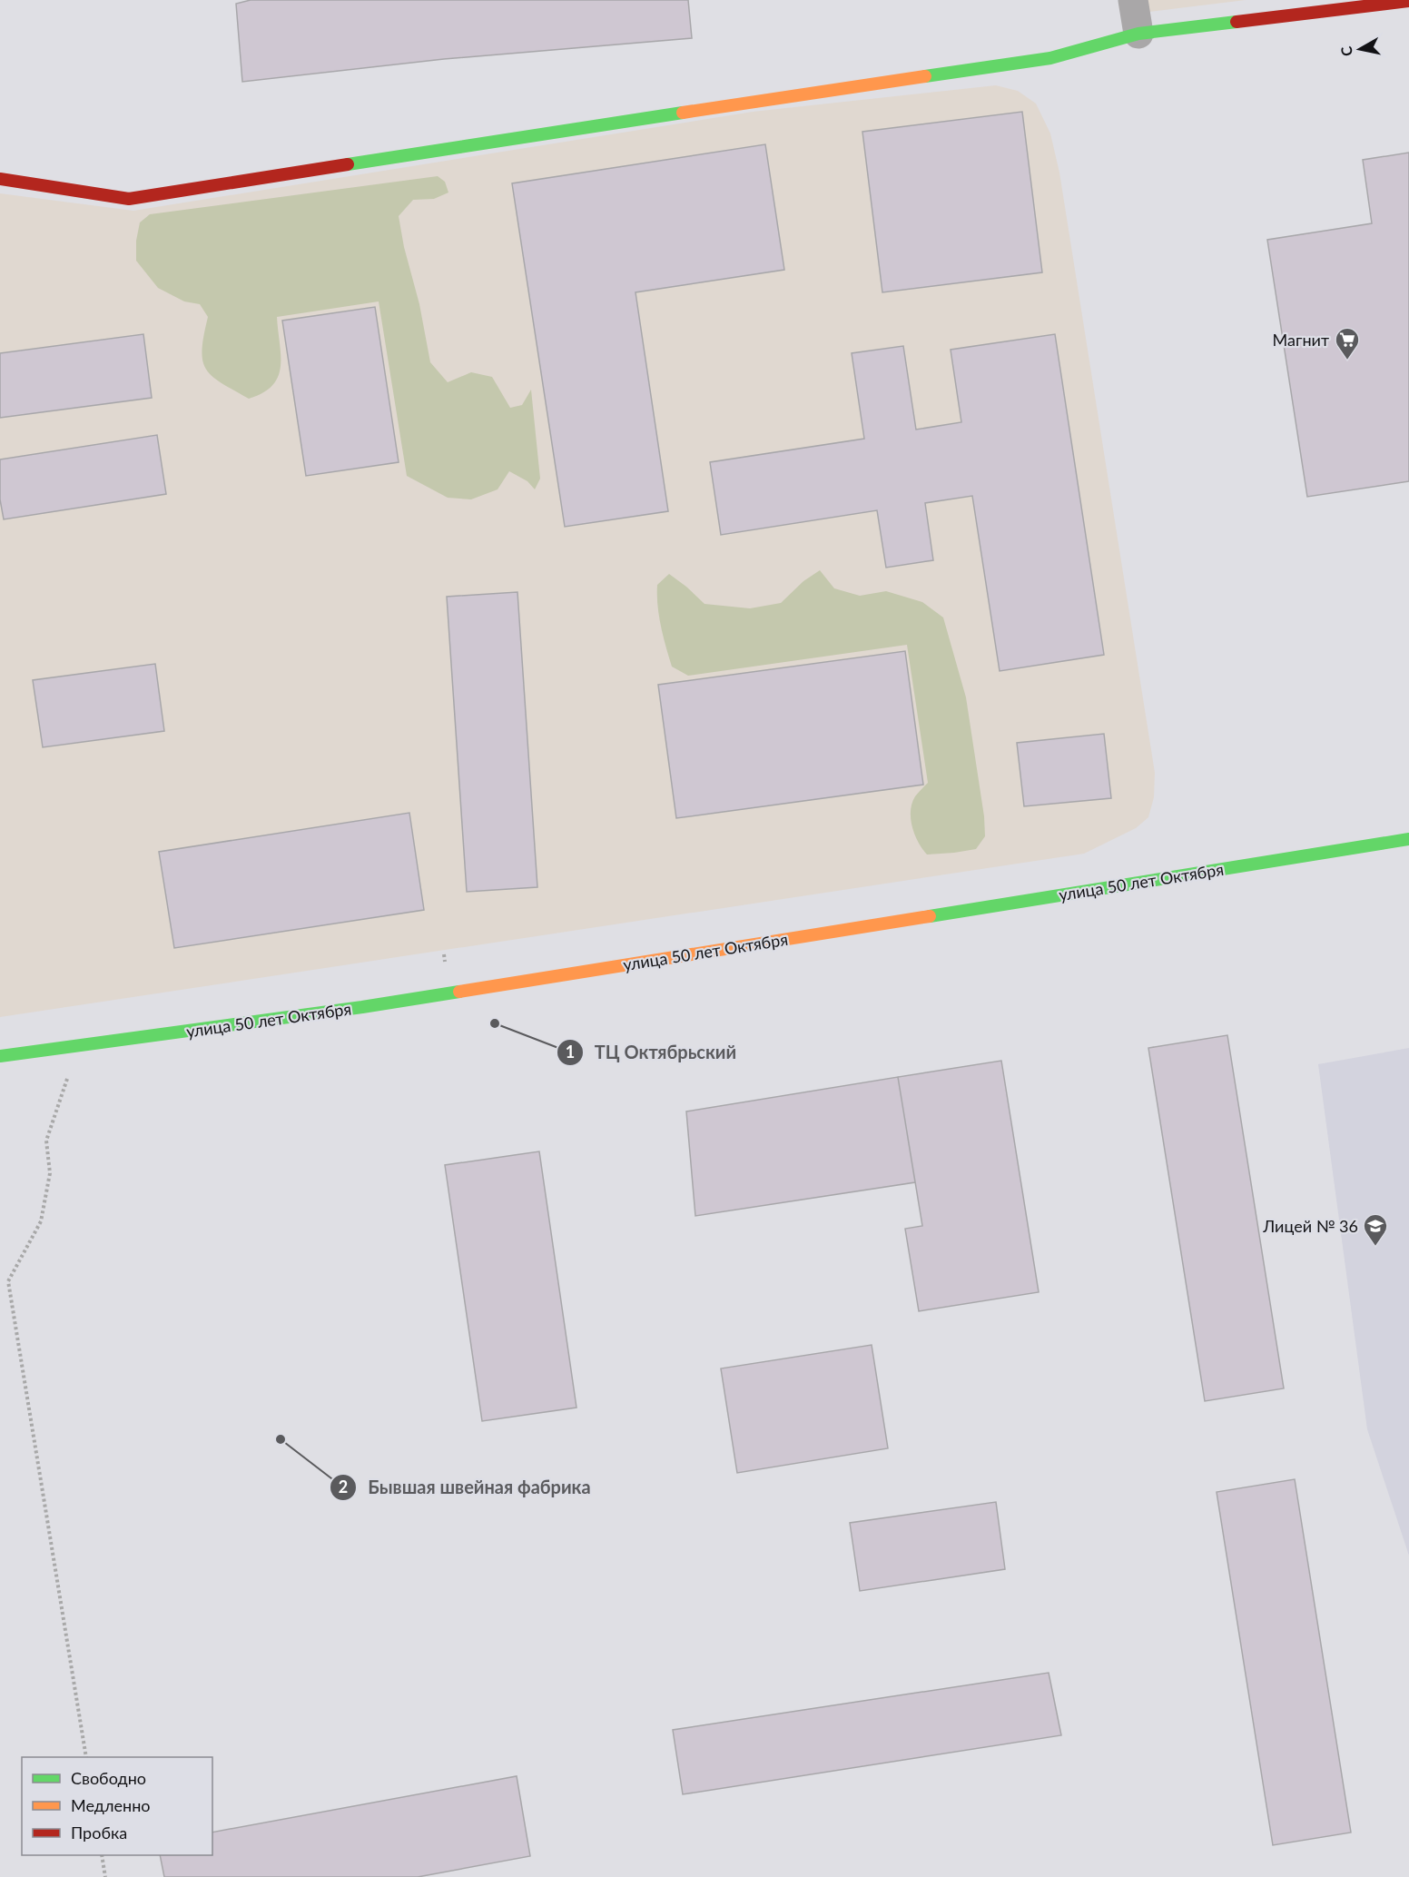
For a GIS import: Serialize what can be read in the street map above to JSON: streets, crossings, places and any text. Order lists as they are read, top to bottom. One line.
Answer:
{"streets":{"street":["улица 50 лет Октября"]},"places":{"supermarket":["Магнит"],"other":["ТЦ Октябрьский","Бывшая швейная фабрика"],"school or university":["Лицей № 36"]},"legend":["Свободно","Медленно","Пробка"],"north":"left"}
